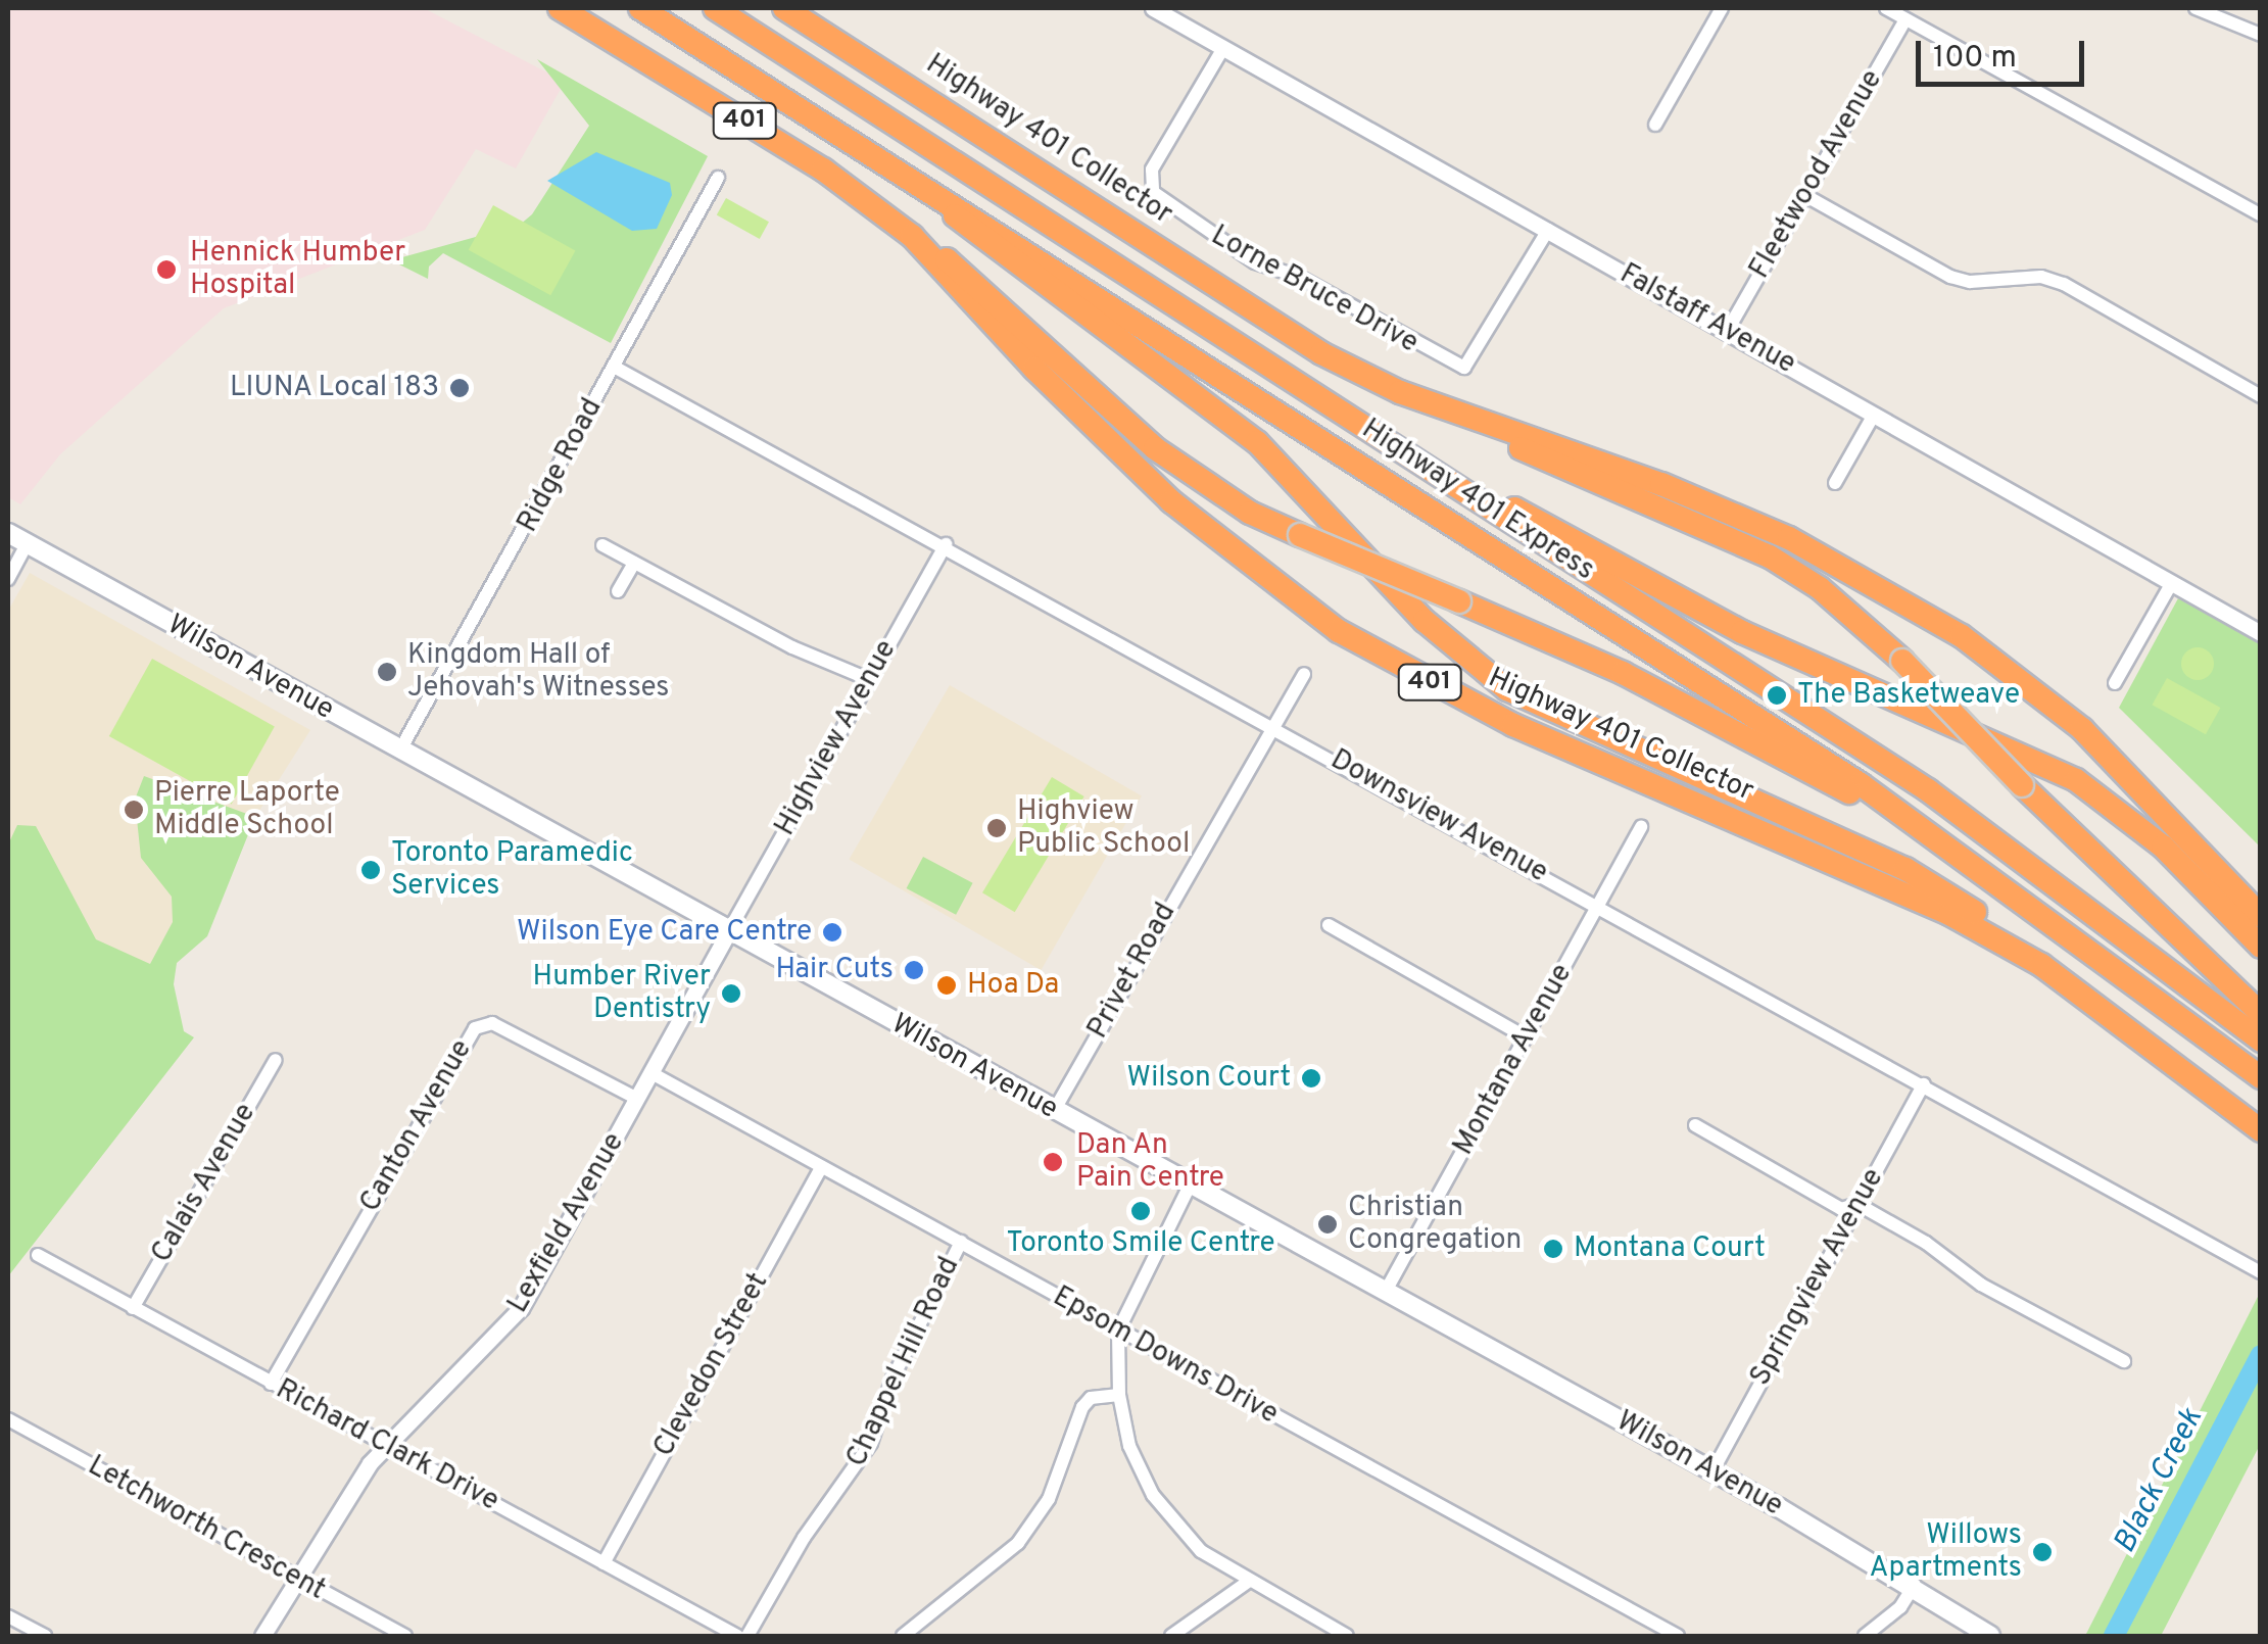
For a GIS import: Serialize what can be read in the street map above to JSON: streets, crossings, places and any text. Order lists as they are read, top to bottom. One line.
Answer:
{"streets":{"highway":["401","Highway 401 Collector","Highway 401 Express"],"main road":["Wilson Avenue"],"street":["Fleetwood Avenue","Lorne Bruce Drive","Falstaff Avenue","Ridge Road","Highview Avenue","Downsview Avenue","Privet Road","Montana Avenue","Canton Avenue","Calais Avenue","Lexfield Avenue","Springview Avenue","Epsom Downs Drive","Chappel Hill Road","Clevedon Street","Richard Clark Drive","Letchworth Crescent"]},"crossings":[["Fleetwood Avenue","Falstaff Avenue"],["Lorne Bruce Drive","Falstaff Avenue"],["Ridge Road","Wilson Avenue"],["Ridge Road","Downsview Avenue"],["Wilson Avenue","Highview Avenue"],["Wilson Avenue","Privet Road"],["Wilson Avenue","Montana Avenue"],["Wilson Avenue","Lexfield Avenue"],["Wilson Avenue","Springview Avenue"],["Highview Avenue","Downsview Avenue"],["Highview Avenue","Lexfield Avenue"],["Downsview Avenue","Privet Road"],["Downsview Avenue","Montana Avenue"],["Downsview Avenue","Springview Avenue"],["Canton Avenue","Lexfield Avenue"],["Canton Avenue","Richard Clark Drive"],["Calais Avenue","Richard Clark Drive"],["Lexfield Avenue","Epsom Downs Drive"],["Lexfield Avenue","Richard Clark Drive"],["Lexfield Avenue","Letchworth Crescent"],["Epsom Downs Drive","Chappel Hill Road"],["Epsom Downs Drive","Clevedon Street"],["Clevedon Street","Richard Clark Drive"]],"water":["Black Creek"],"places":["Hennick Humber Hospital","LIUNA Local 183","Kingdom Hall of Jehovah's Witnesses","The Basketweave","Pierre Laporte Middle School","Highview Public School","Toronto Paramedic Services","Wilson Eye Care Centre","Hair Cuts","Hoa Da","Humber River Dentistry","Wilson Court","Dan An Pain Centre","Toronto Smile Centre","Christian Congregation","Montana Court","Willows Apartments"],"scale_bar":"100 m"}
